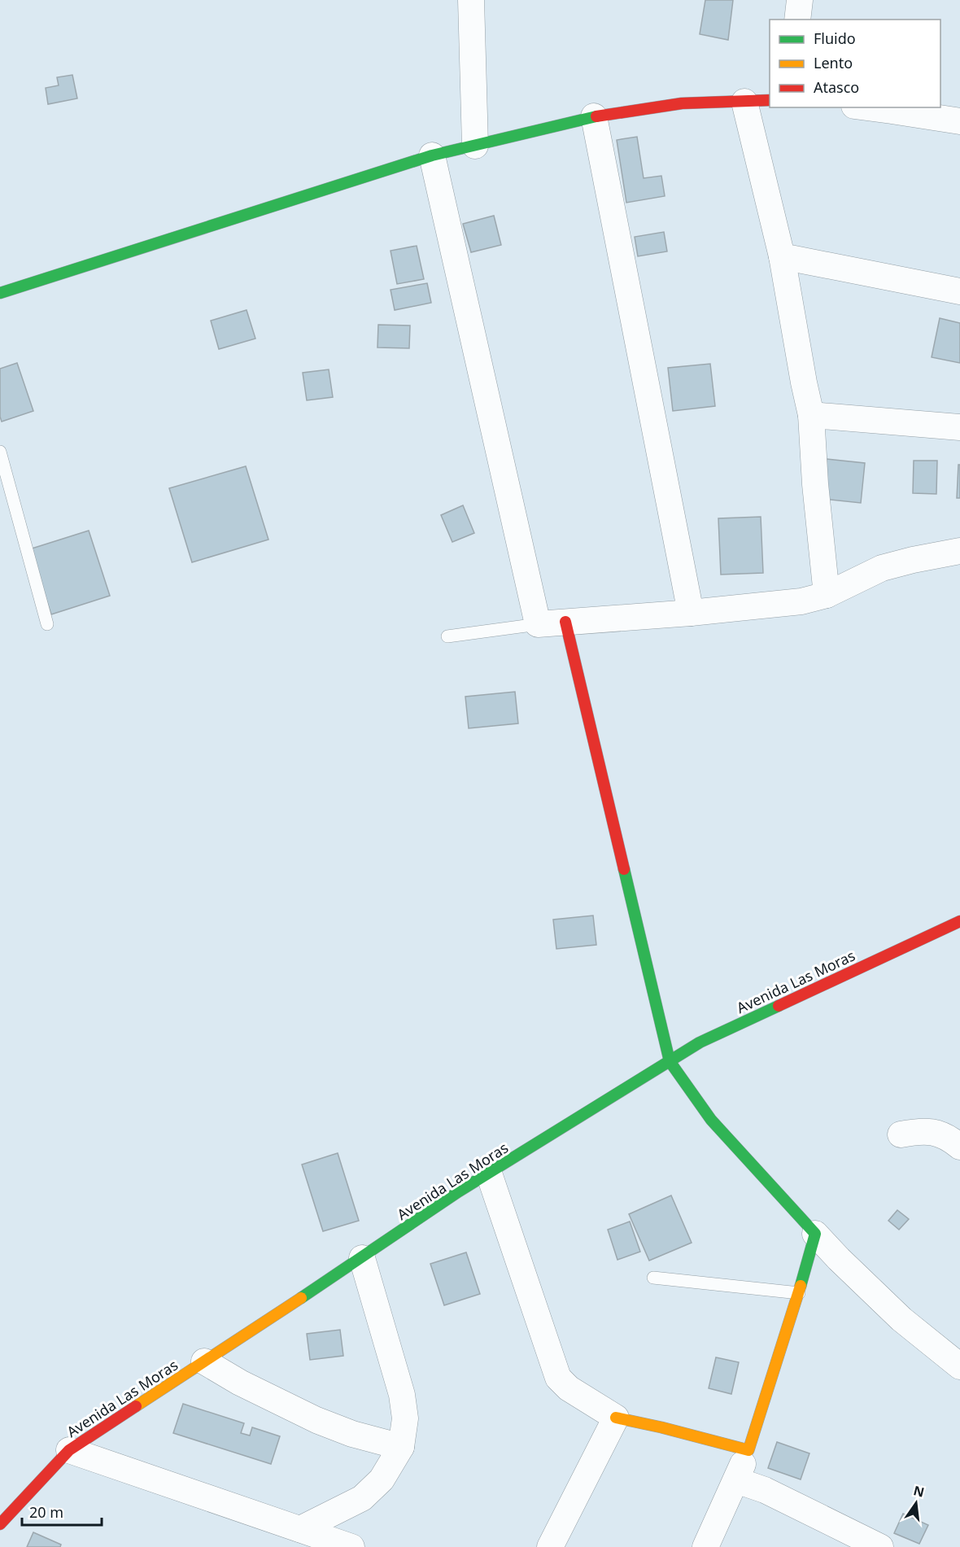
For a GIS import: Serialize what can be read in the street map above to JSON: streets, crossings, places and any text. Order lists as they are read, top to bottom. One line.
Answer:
{"streets":{"street":["Avenida Las Moras"]},"legend":["Fluido","Lento","Atasco"],"scale_bar":"20 m","north":"top"}
